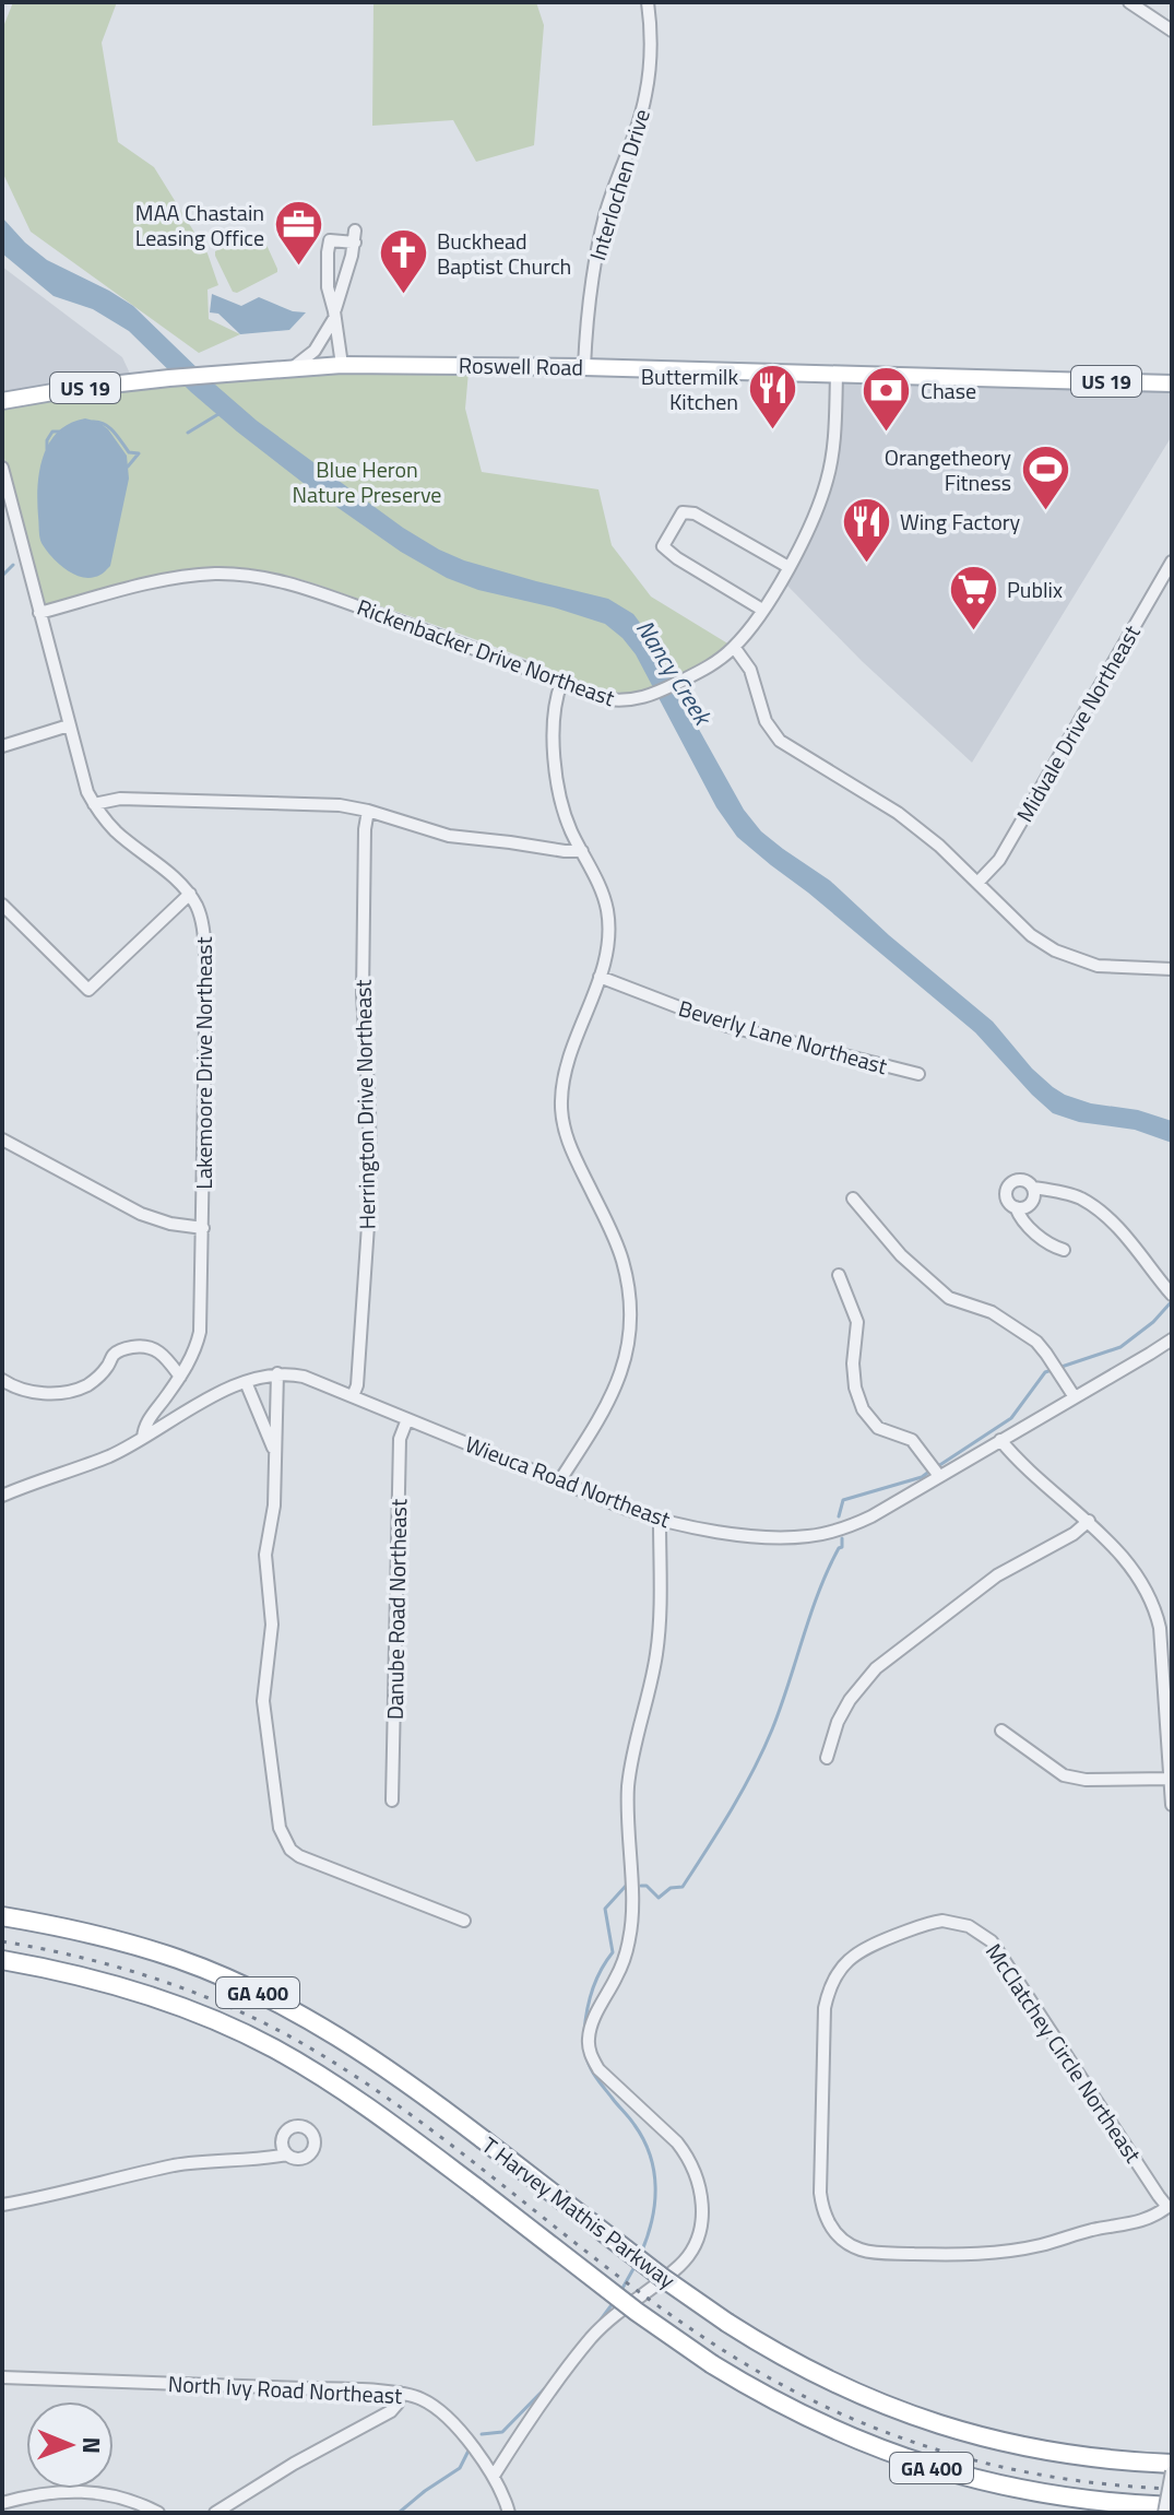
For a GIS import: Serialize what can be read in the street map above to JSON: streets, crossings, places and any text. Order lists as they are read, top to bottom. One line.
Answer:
{"streets":{"highway":["GA 400","T Harvey Mathis Parkway"],"main road":["Roswell Road","US 19"],"street":["Interlochen Drive","Rickenbacker Drive Northeast","Midvale Drive Northeast","Beverly Lane Northeast","Lakemoore Drive Northeast","Herrington Drive Northeast","Wieuca Road Northeast","Danube Road Northeast","McClatchey Circle Northeast","North Ivy Road Northeast"]},"crossings":[["Interlochen Drive","Roswell Road"],["Roswell Road","Rickenbacker Drive Northeast"],["Lakemoore Drive Northeast","Wieuca Road Northeast"],["Herrington Drive Northeast","Wieuca Road Northeast"],["Wieuca Road Northeast","Danube Road Northeast"]],"water":["Nancy Creek"],"parks":["Blue Heron Nature Preserve"],"places":{"office":["MAA Chastain Leasing Office"],"church":["Buckhead Baptist Church"],"restaurant":["Buttermilk Kitchen","Wing Factory"],"bank":["Chase"],"sports":["Orangetheory Fitness"],"supermarket":["Publix"]},"north":"right"}
